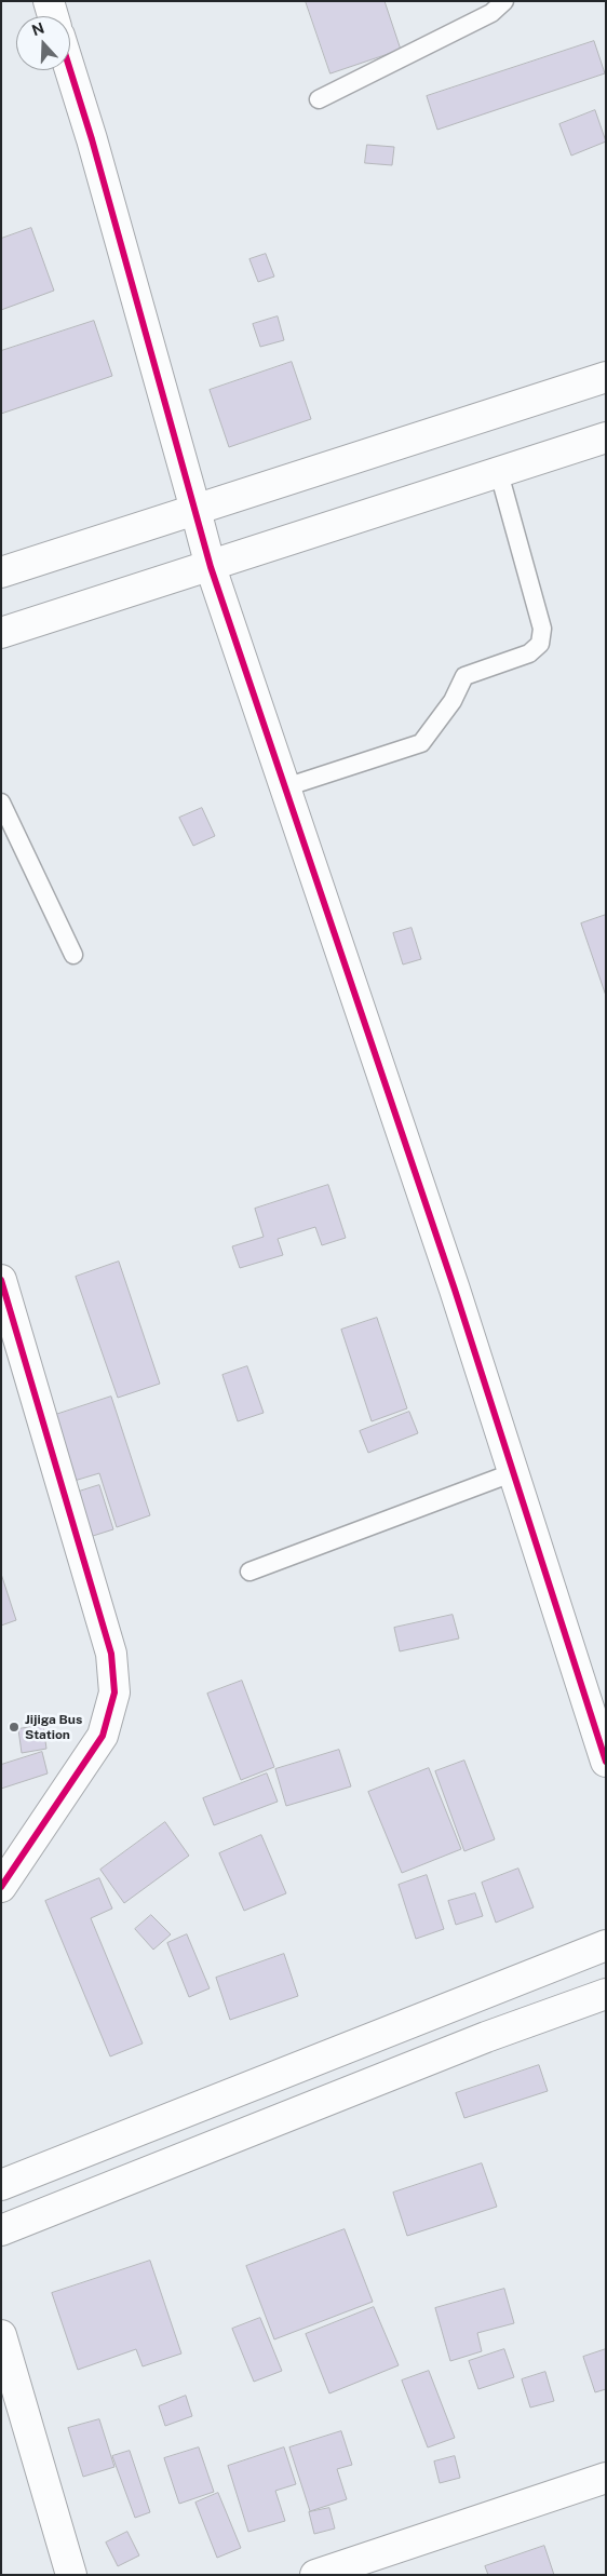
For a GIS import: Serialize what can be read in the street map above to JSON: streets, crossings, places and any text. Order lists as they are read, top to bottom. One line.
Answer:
{"places":["Jijiga Bus Station"],"north":"top"}
